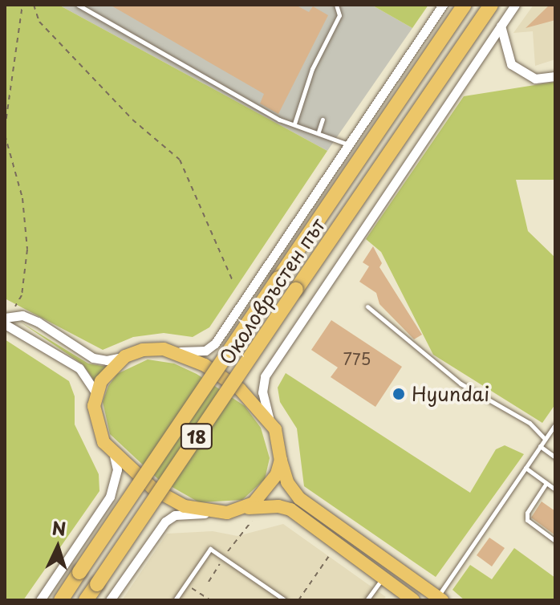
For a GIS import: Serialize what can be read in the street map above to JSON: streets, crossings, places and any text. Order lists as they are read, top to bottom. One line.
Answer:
{"streets":{"highway":["Околовръстен път","18"]},"places":["Hyundai"],"house_numbers":["775"],"north":"top"}
